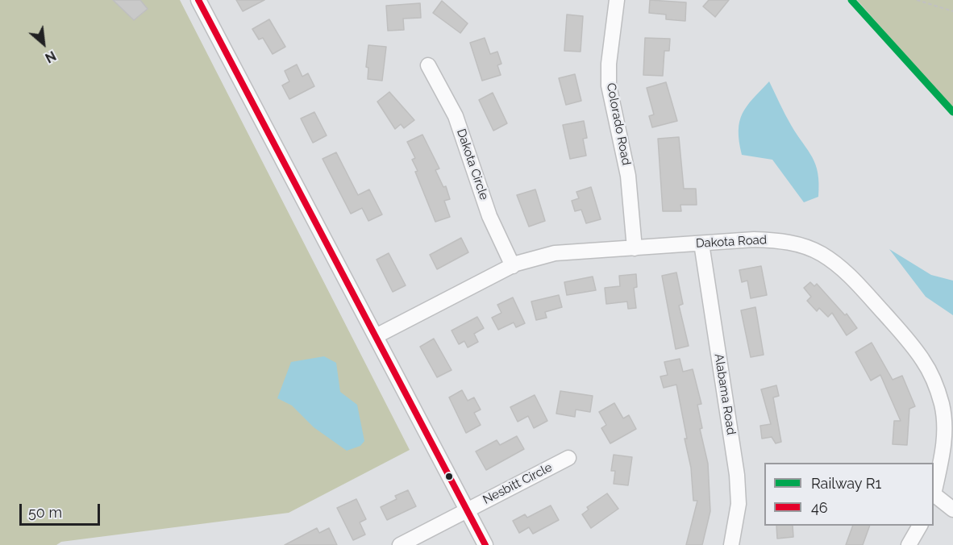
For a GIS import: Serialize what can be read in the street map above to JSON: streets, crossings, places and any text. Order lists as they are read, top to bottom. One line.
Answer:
{"streets":{"street":["Colorado Road","Dakota Circle","Dakota Road","Alabama Road","Nesbitt Circle"]},"crossings":[["Colorado Road","Dakota Road"],["Dakota Circle","Dakota Road"],["Dakota Road","Alabama Road"]],"lines":["rail line R1","transit line 46"],"legend":["Railway R1","46"],"scale_bar":"50 m","north":"bottom right"}
